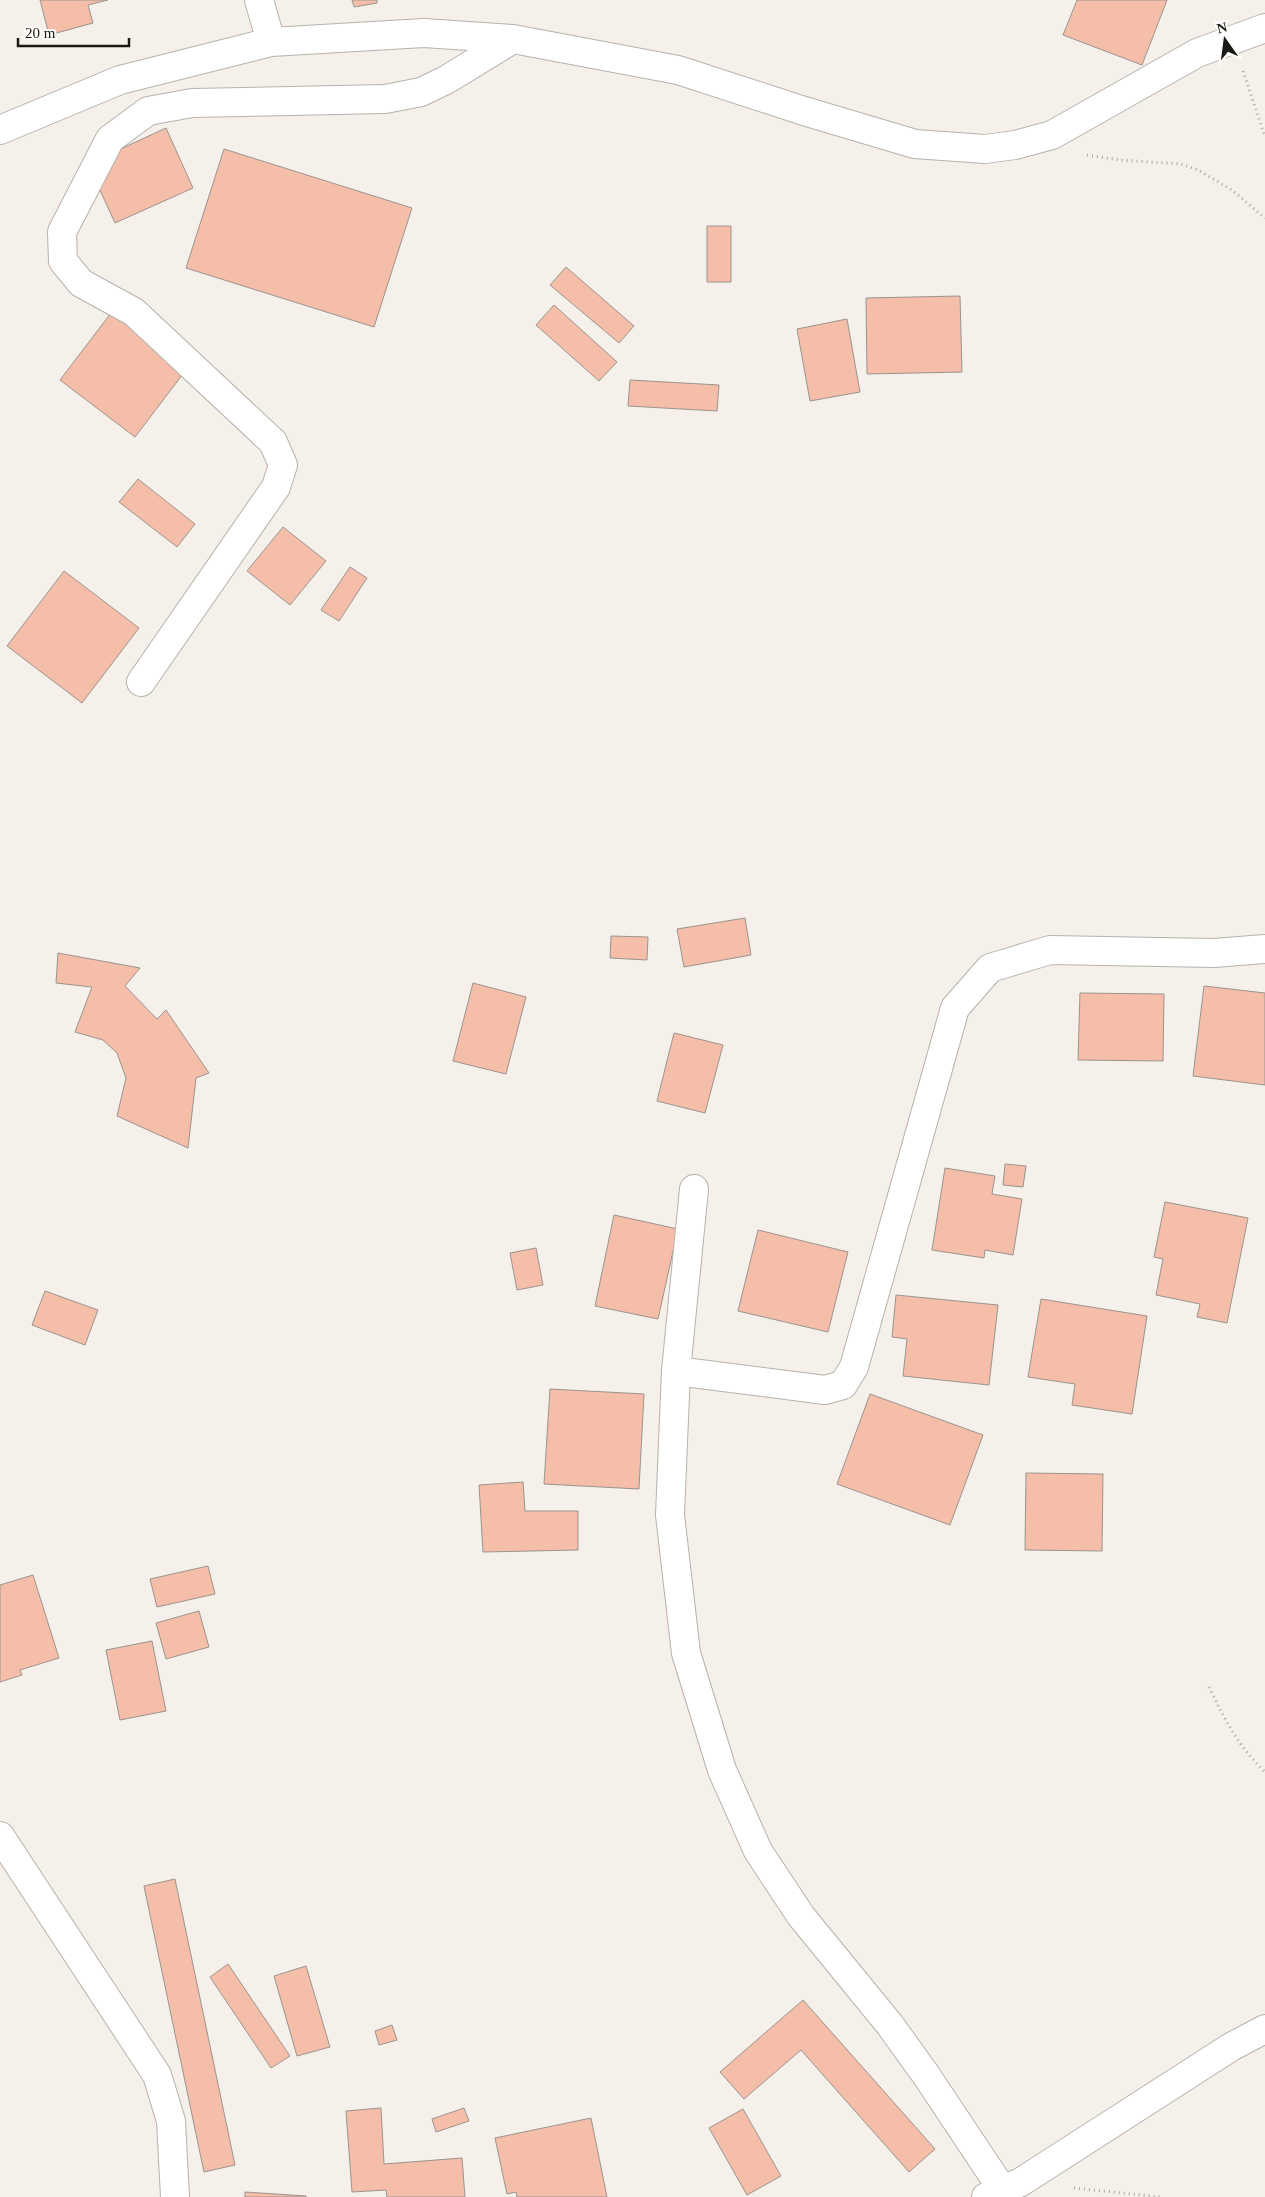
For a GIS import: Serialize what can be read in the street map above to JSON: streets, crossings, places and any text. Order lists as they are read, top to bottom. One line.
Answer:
{"scale_bar":"20 m","north":"top"}
